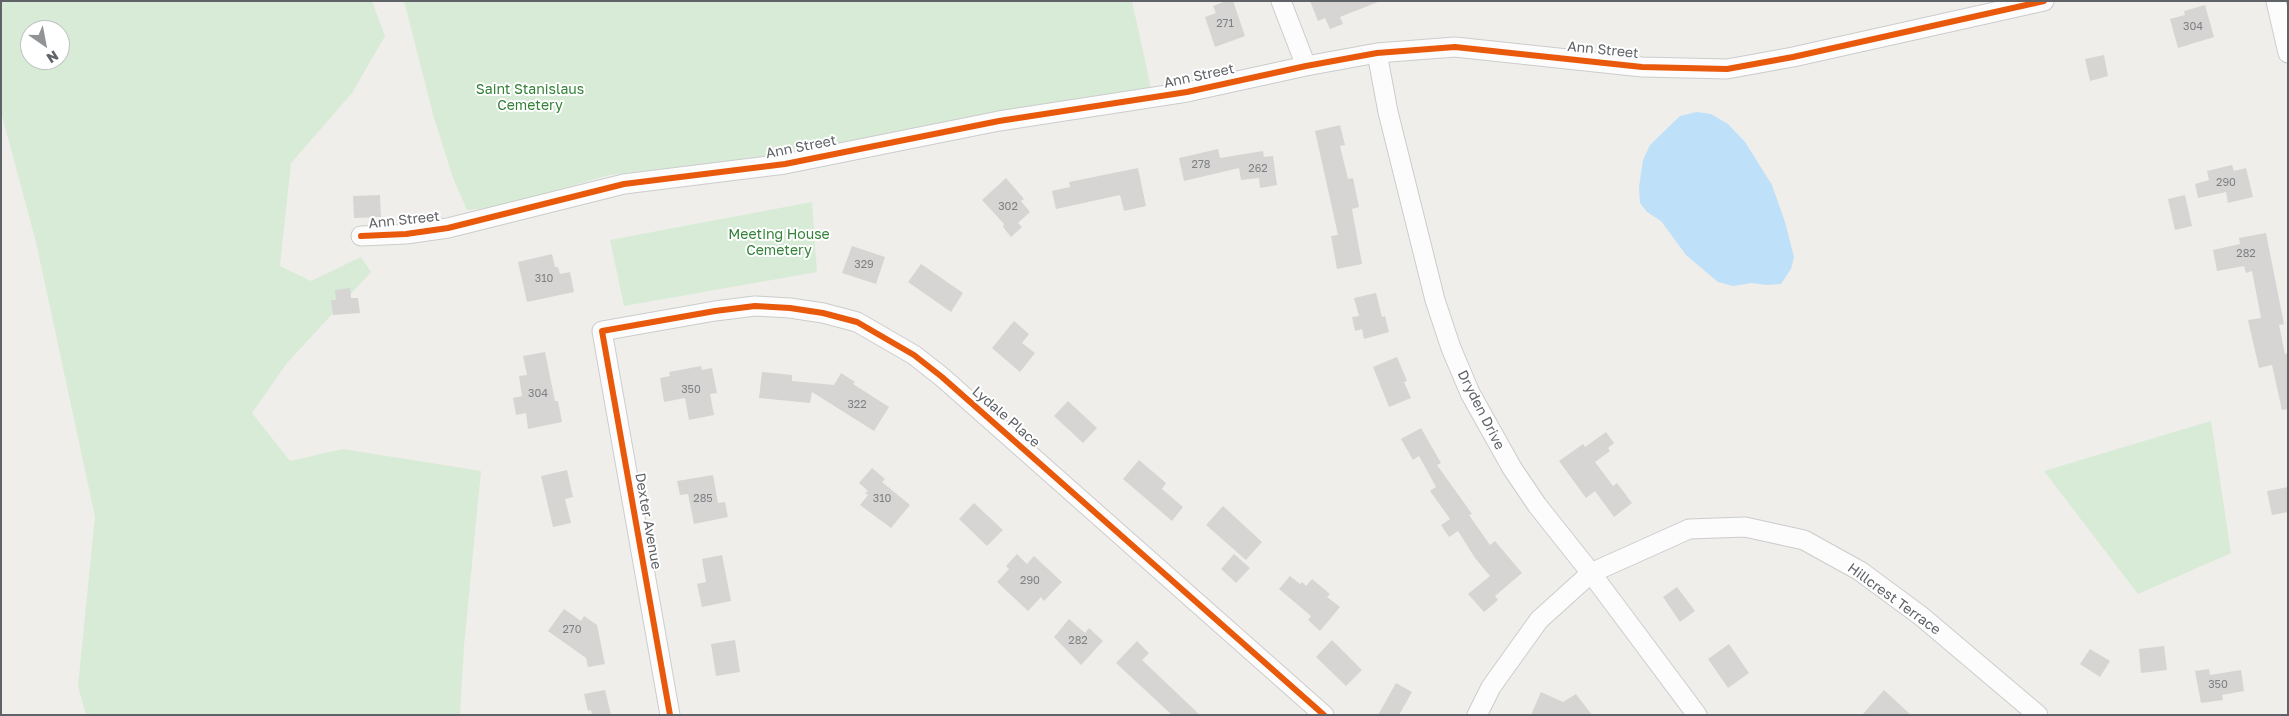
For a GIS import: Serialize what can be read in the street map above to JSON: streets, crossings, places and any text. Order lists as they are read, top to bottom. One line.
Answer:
{"streets":{"street":["Ann Street","Dryden Drive","Lydale Place","Dexter Avenue","Hillcrest Terrace"]},"crossings":[["Ann Street","Dryden Drive"],["Dryden Drive","Hillcrest Terrace"],["Lydale Place","Dexter Avenue"]],"parks":["Saint Stanislaus Cemetery","Meeting House Cemetery"],"house_numbers":["271","304","278","262","290","302","282","329","310","350","304","322","285","310","290","270","282","350"],"north":"bottom right"}
